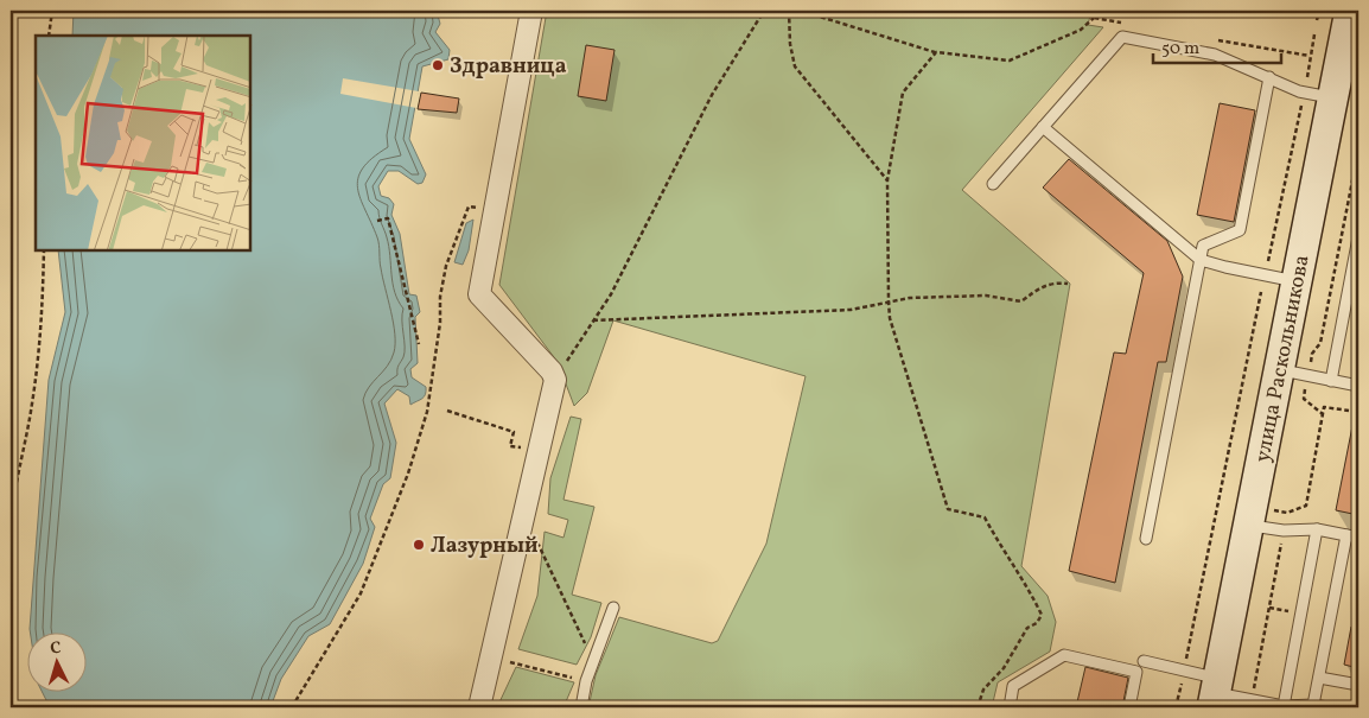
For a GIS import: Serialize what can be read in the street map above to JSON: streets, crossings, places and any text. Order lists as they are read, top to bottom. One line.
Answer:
{"streets":{"street":["улица Раскольникова"]},"places":["Здравница","Лазурный"],"scale_bar":"50 m","north":"top"}
